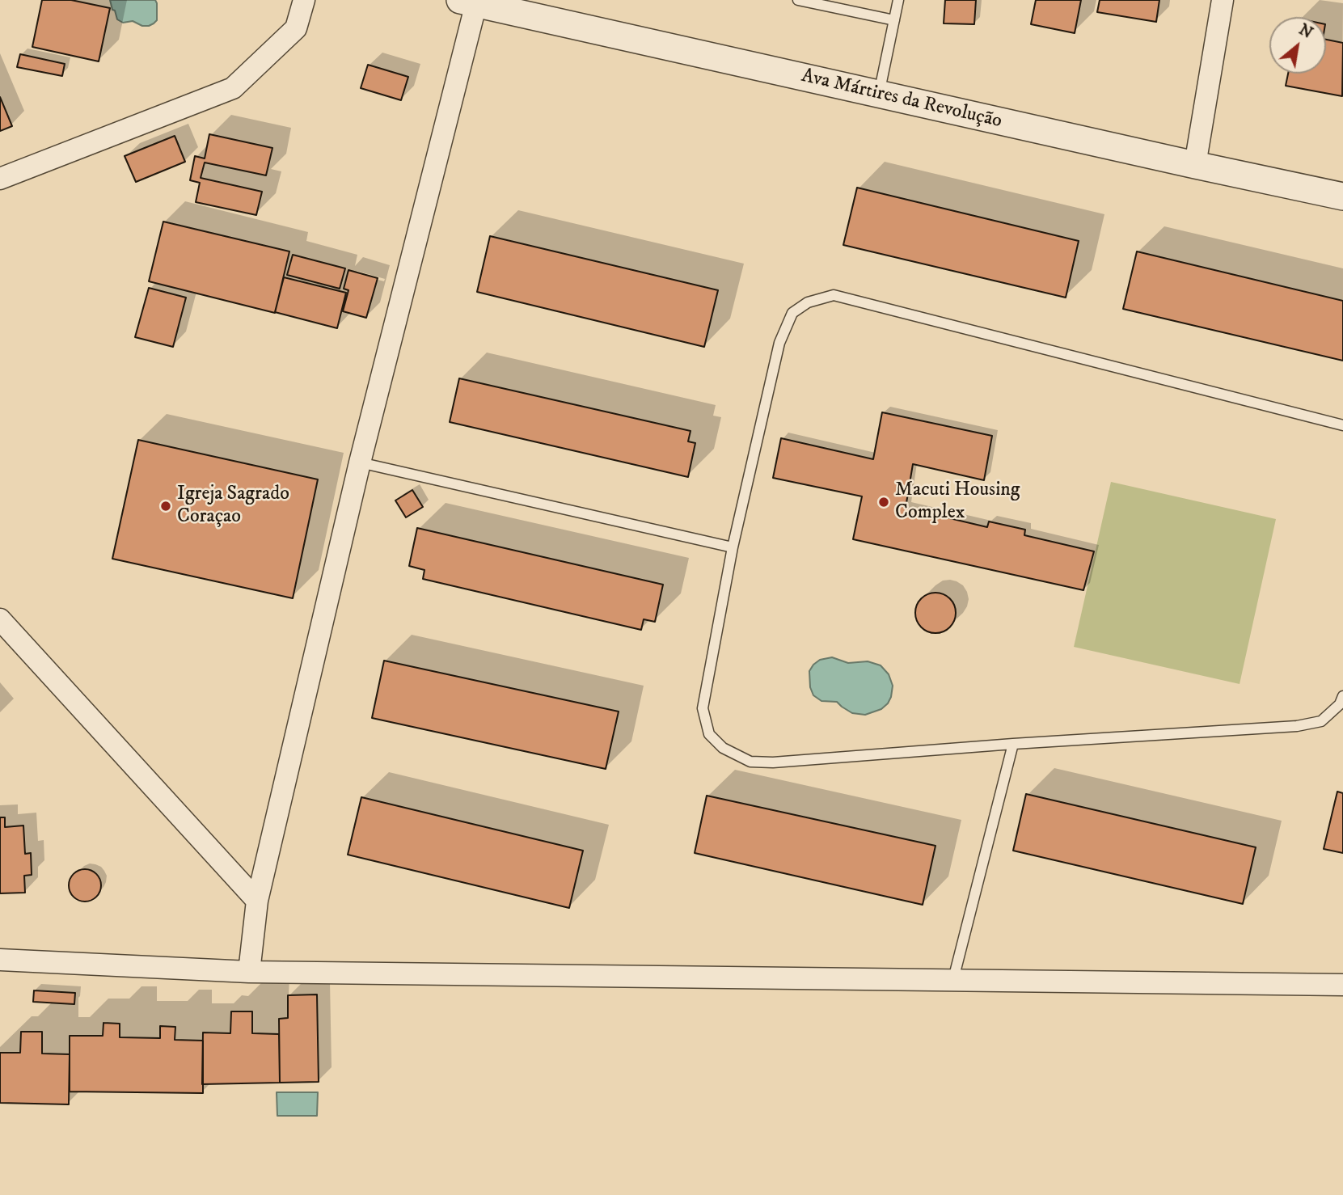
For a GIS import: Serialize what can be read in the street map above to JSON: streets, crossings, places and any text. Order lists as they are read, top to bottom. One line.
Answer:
{"streets":{"street":["Ava Mártires da Revolução"]},"places":["Macuti Housing Complex","Igreja Sagrado Coraçao"],"north":"top right"}
